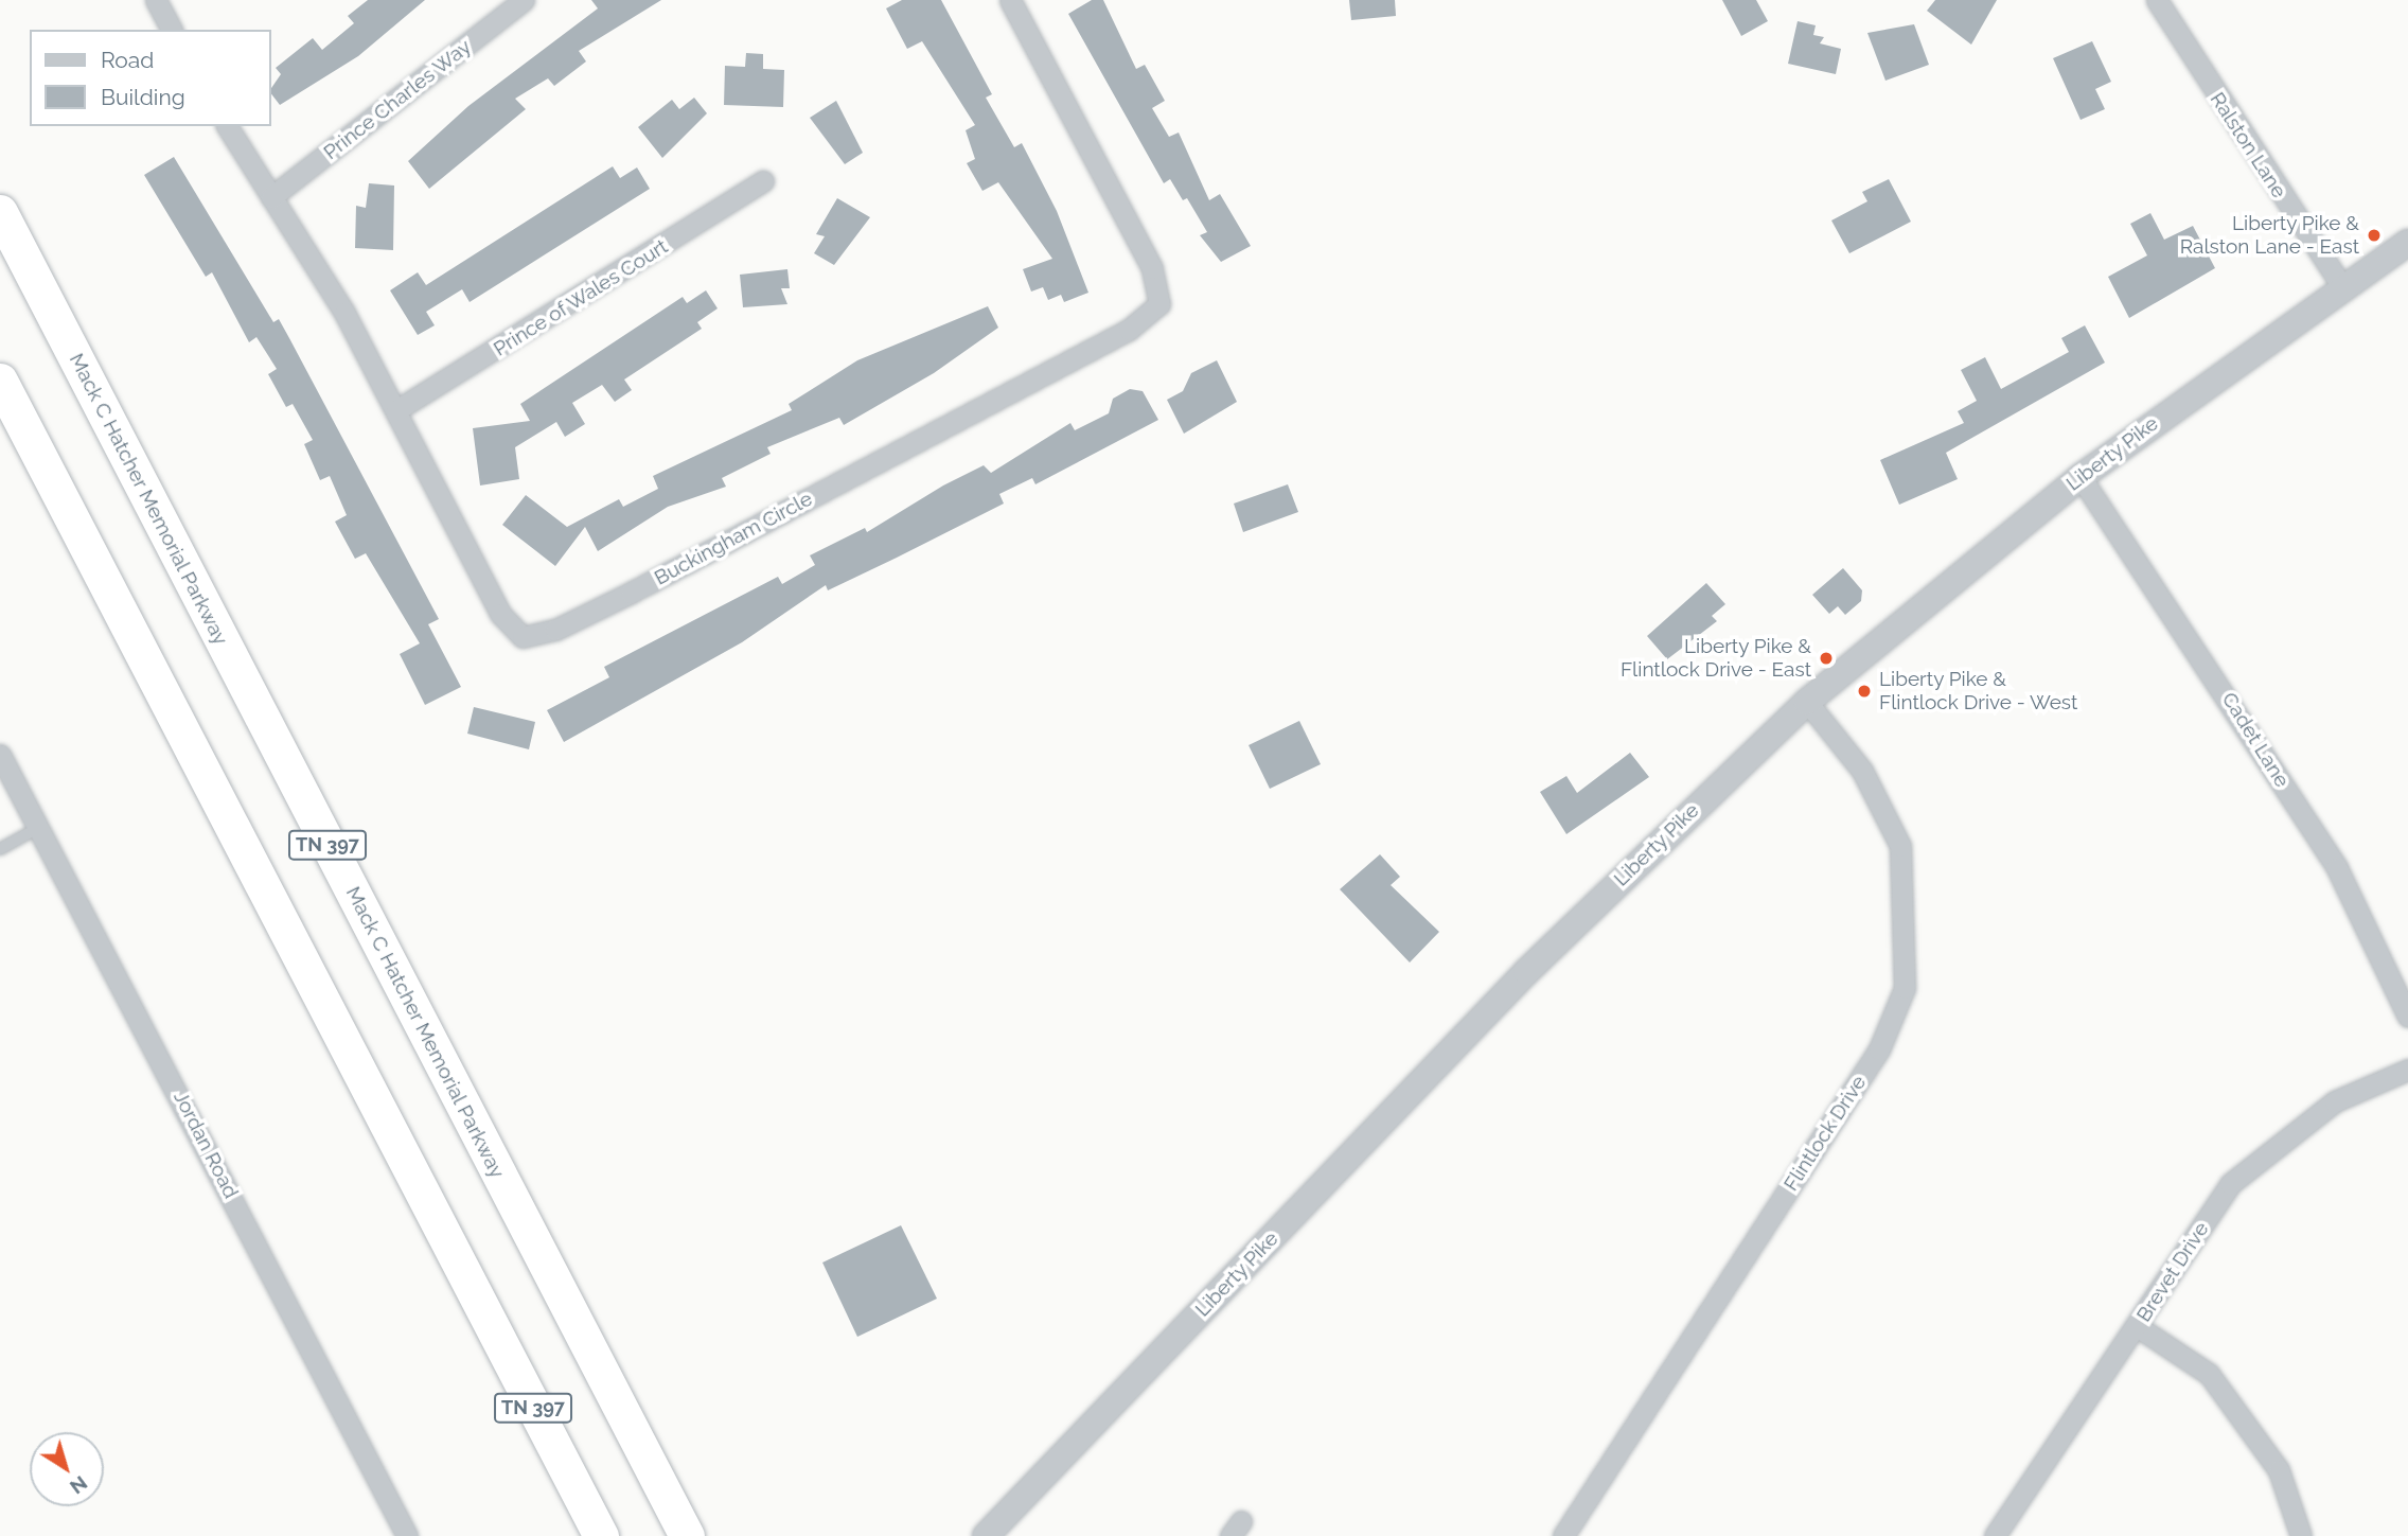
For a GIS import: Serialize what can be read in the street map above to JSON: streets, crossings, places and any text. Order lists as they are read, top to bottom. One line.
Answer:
{"streets":{"highway":["Mack C Hatcher Memorial Parkway","TN 397"],"street":["Prince Charles Way","Ralston Lane","Prince of Wales Court","Liberty Pike","Buckingham Circle","Cadet Lane","Flintlock Drive","Jordan Road","Brevet Drive"]},"crossings":[["Prince Charles Way","Buckingham Circle"],["Ralston Lane","Liberty Pike"],["Prince of Wales Court","Buckingham Circle"],["Liberty Pike","Cadet Lane"],["Liberty Pike","Flintlock Drive"]],"places":["Liberty Pike & Ralston Lane - East","Liberty Pike & Flintlock Drive - East","Liberty Pike & Flintlock Drive - West"],"legend":["Road","Building"],"north":"bottom right"}
